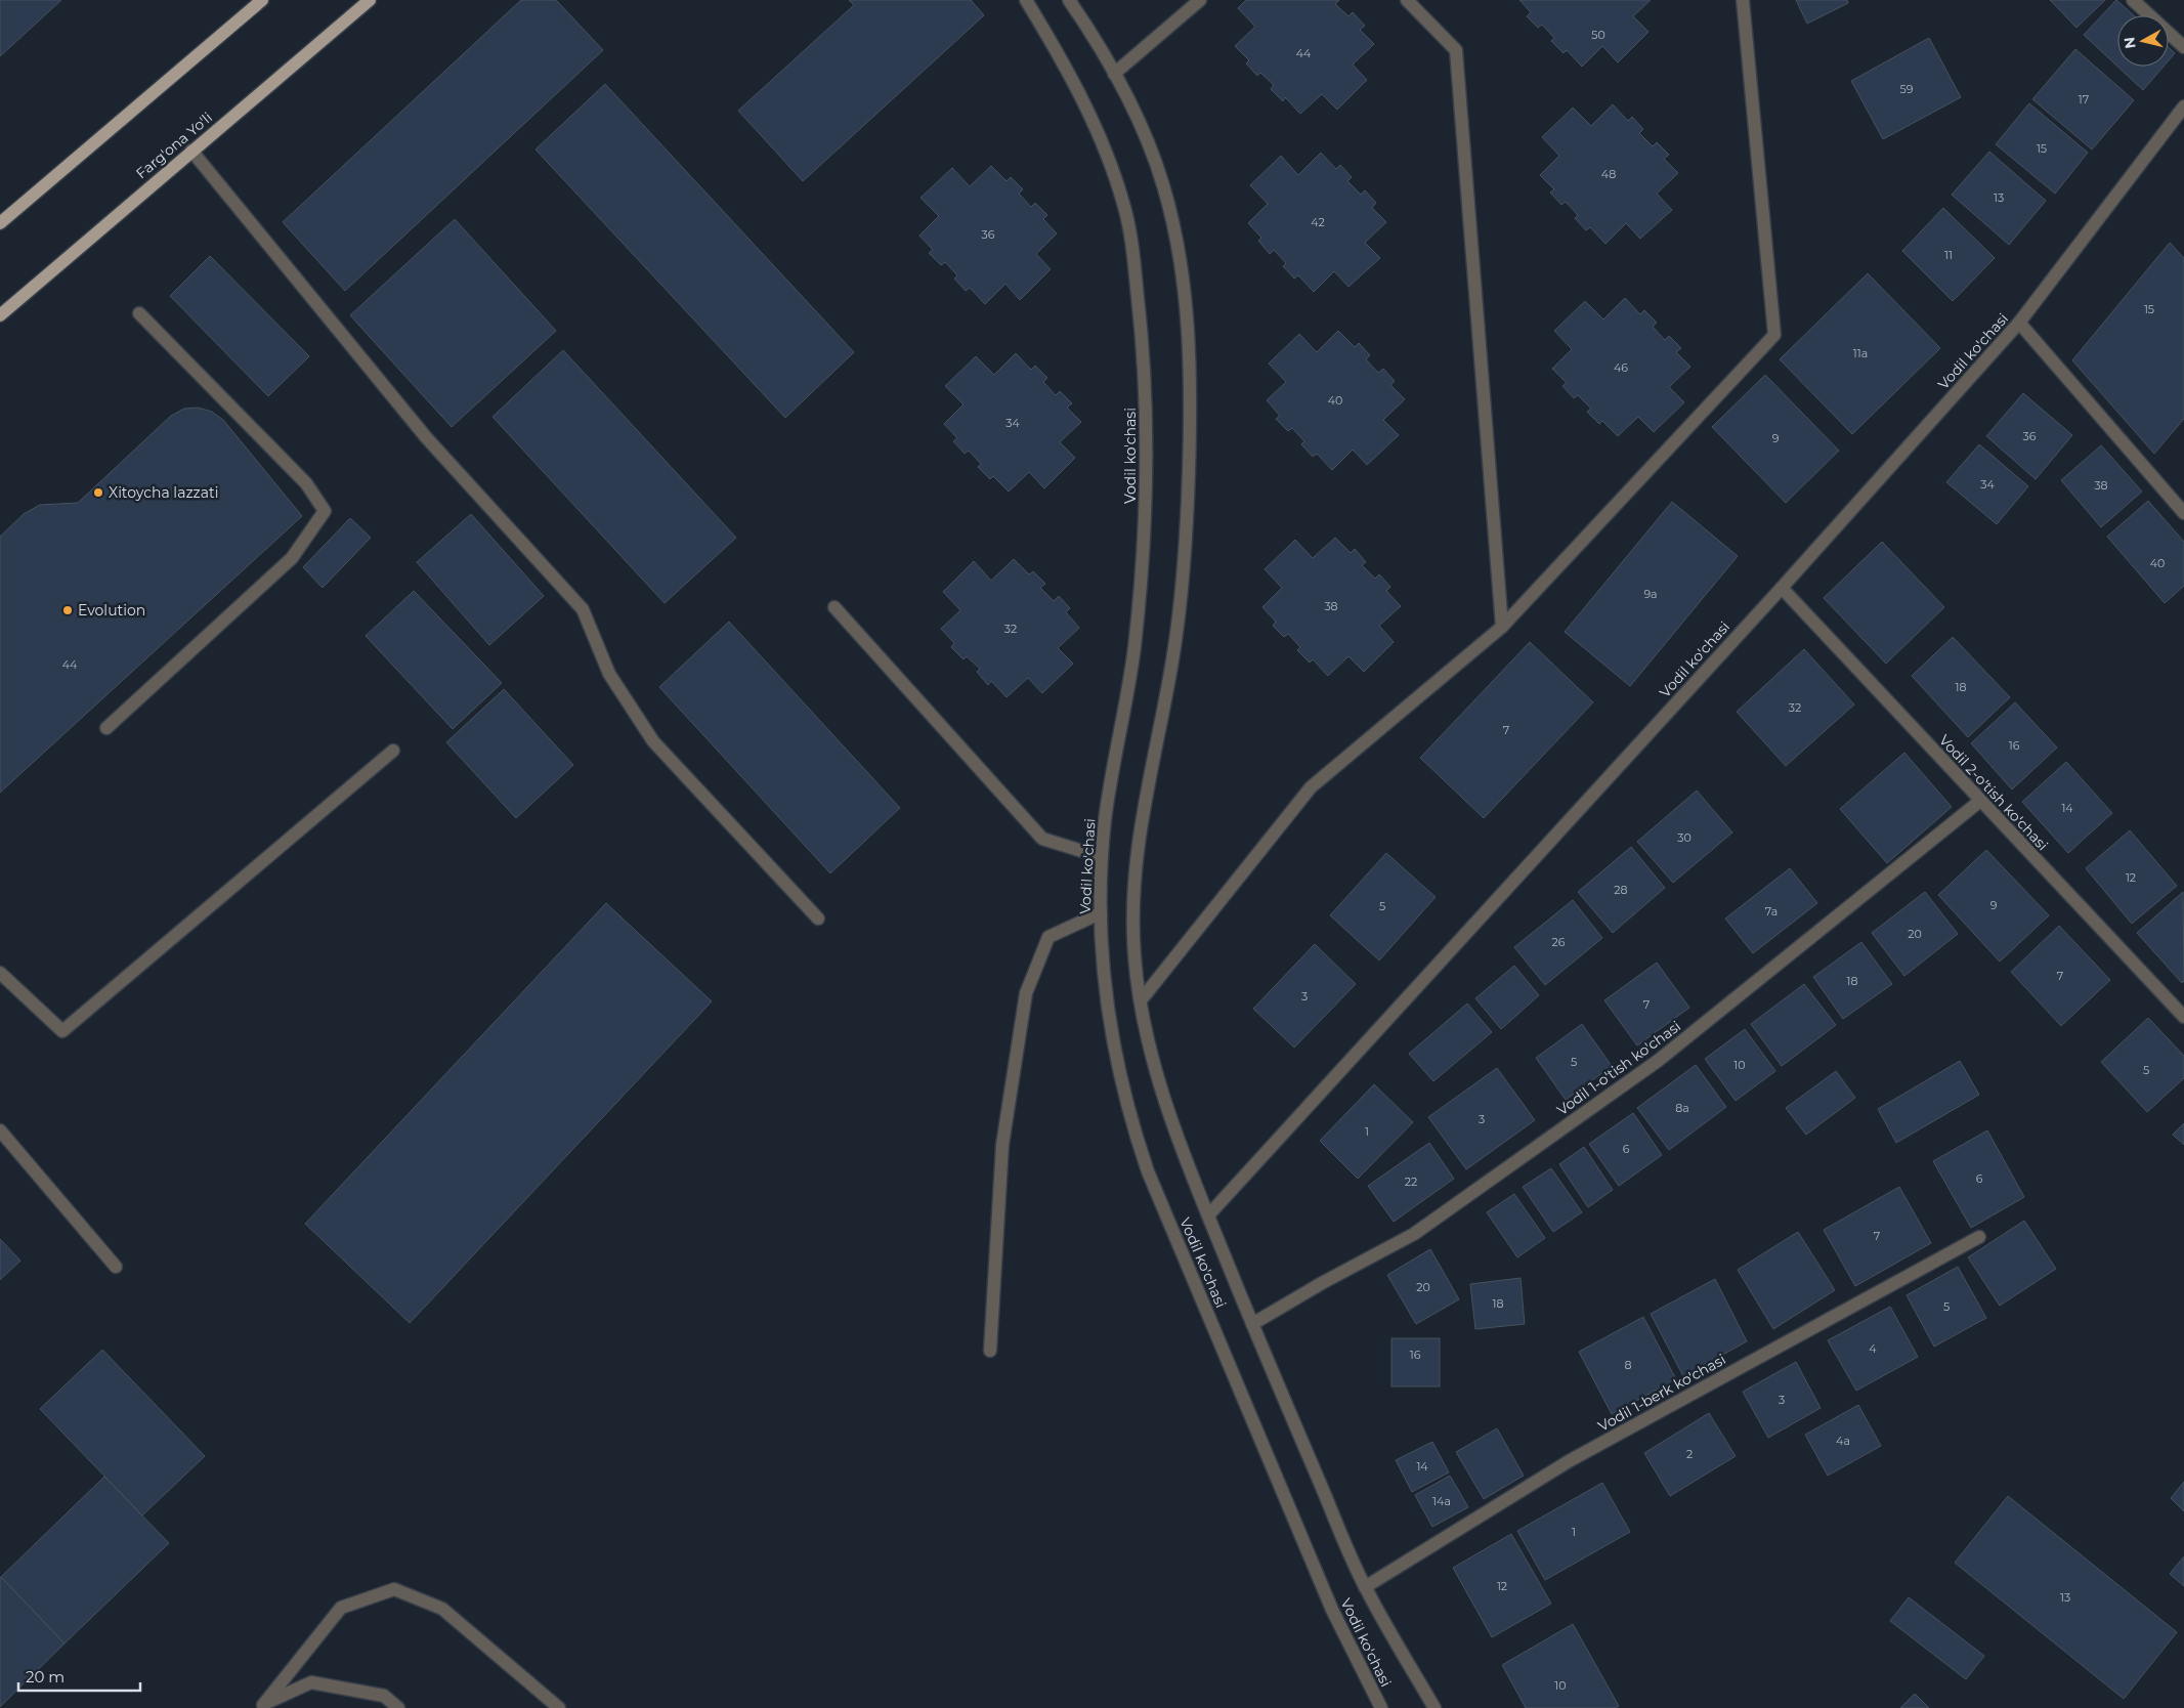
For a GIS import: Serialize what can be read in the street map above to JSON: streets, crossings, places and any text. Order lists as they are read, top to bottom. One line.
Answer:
{"streets":{"main road":["Farg'ona Yo'li"],"street":["Vodil ko'chasi","Vodil 2-o'tish ko'chasi","Vodil 1-o'tish ko'chasi","Vodil 1-berk ko'chasi"]},"crossings":[["Vodil ko'chasi","Vodil 2-o'tish ko'chasi"],["Vodil ko'chasi","Vodil 1-o'tish ko'chasi"],["Vodil ko'chasi","Vodil 1-berk ko'chasi"],["Vodil 2-o'tish ko'chasi","Vodil 1-o'tish ko'chasi"]],"places":["Xitoycha lazzati","Evolution"],"house_numbers":["50","44","59","17","15","48","13","42","36","11","15","11a","46","40","34","36","9","34","38","40","9a","38","32","44","18","32","7","16","14","30","12","28","9","5","7a","20","26","7","18","3","7","5","10","5","8a","3","1","6","6","22","7","20","18","5","4","16","8","3","4a","2","14","14a","1","12","13","10"],"scale_bar":"20 m","north":"left"}
